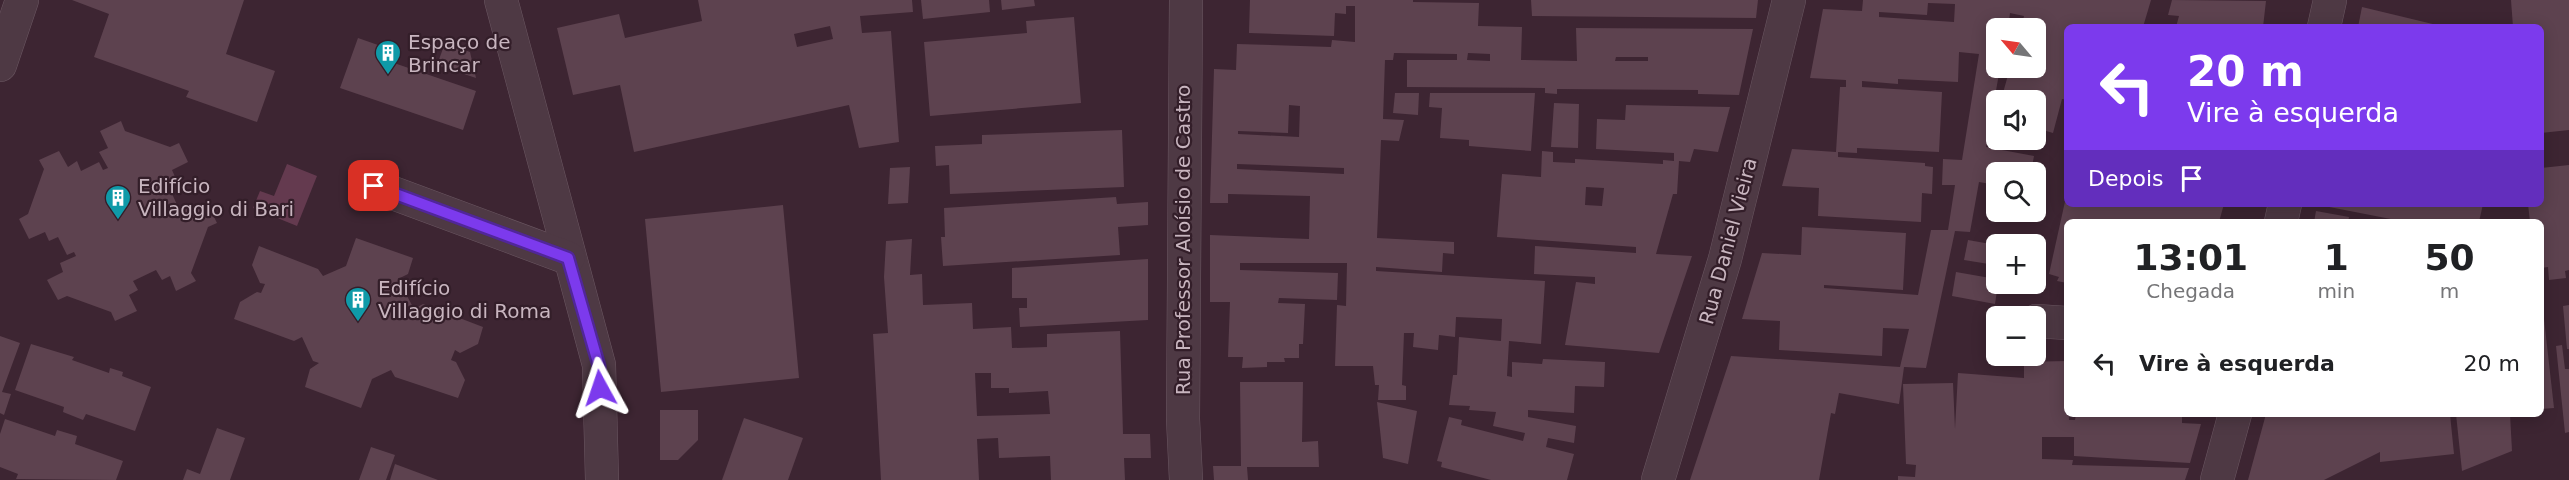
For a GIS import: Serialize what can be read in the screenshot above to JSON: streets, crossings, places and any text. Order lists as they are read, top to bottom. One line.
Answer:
{"streets":{"street":["Rua Professor Aloísio de Castro","Rua Daniel Vieira"]},"places":{"building":["Espaço de Brincar","Edifício Villaggio di Bari","Edifício Villaggio di Roma"]},"north":"top left","page":{"map_buttons":["+","−"],"turn":["20 m","Vire à esquerda"],"then":"Depois","eta":["13:01","Chegada","1","min","50","m"],"list":[{"name":"Vire à esquerda","value":"20 m"}]}}
